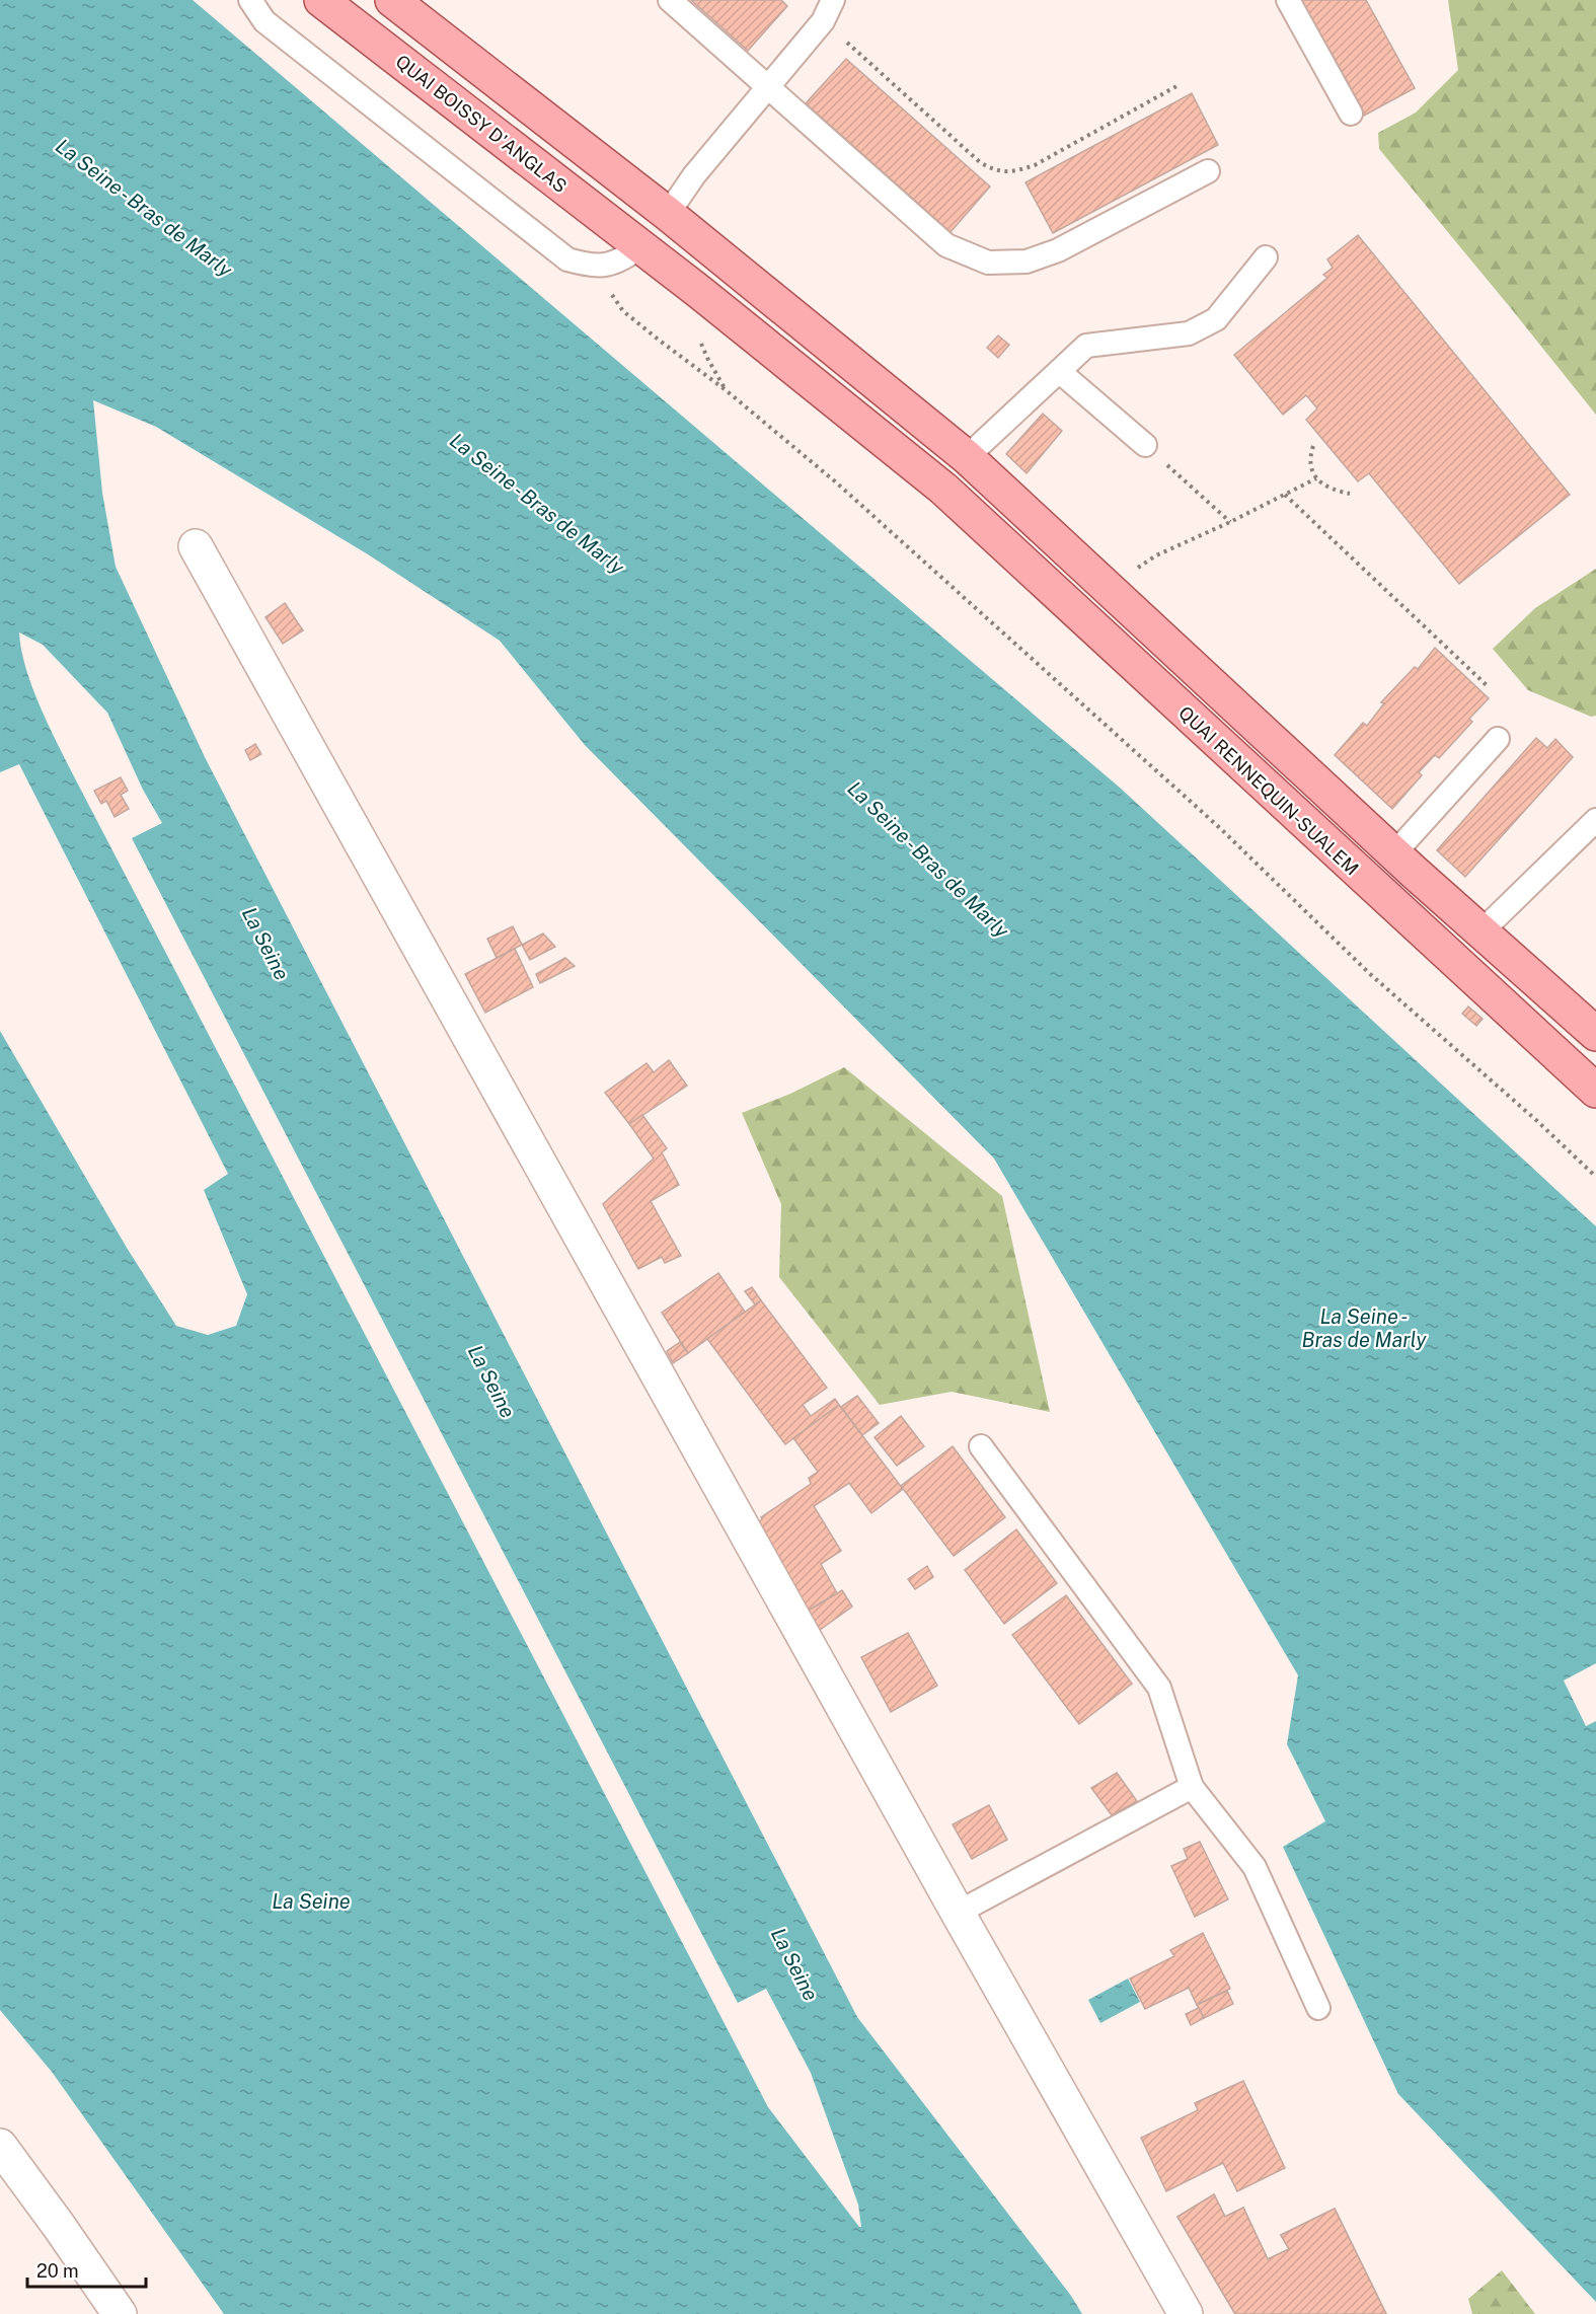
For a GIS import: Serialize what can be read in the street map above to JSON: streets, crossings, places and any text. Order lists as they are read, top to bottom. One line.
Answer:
{"streets":{"main road":["QUAI BOISSY D'ANGLAS","QUAI RENNEQUIN-SUALEM"]},"crossings":[["QUAI BOISSY D'ANGLAS","QUAI RENNEQUIN-SUALEM"]],"water":["La Seine - Bras de Marly","La Seine"],"scale_bar":"20 m"}
